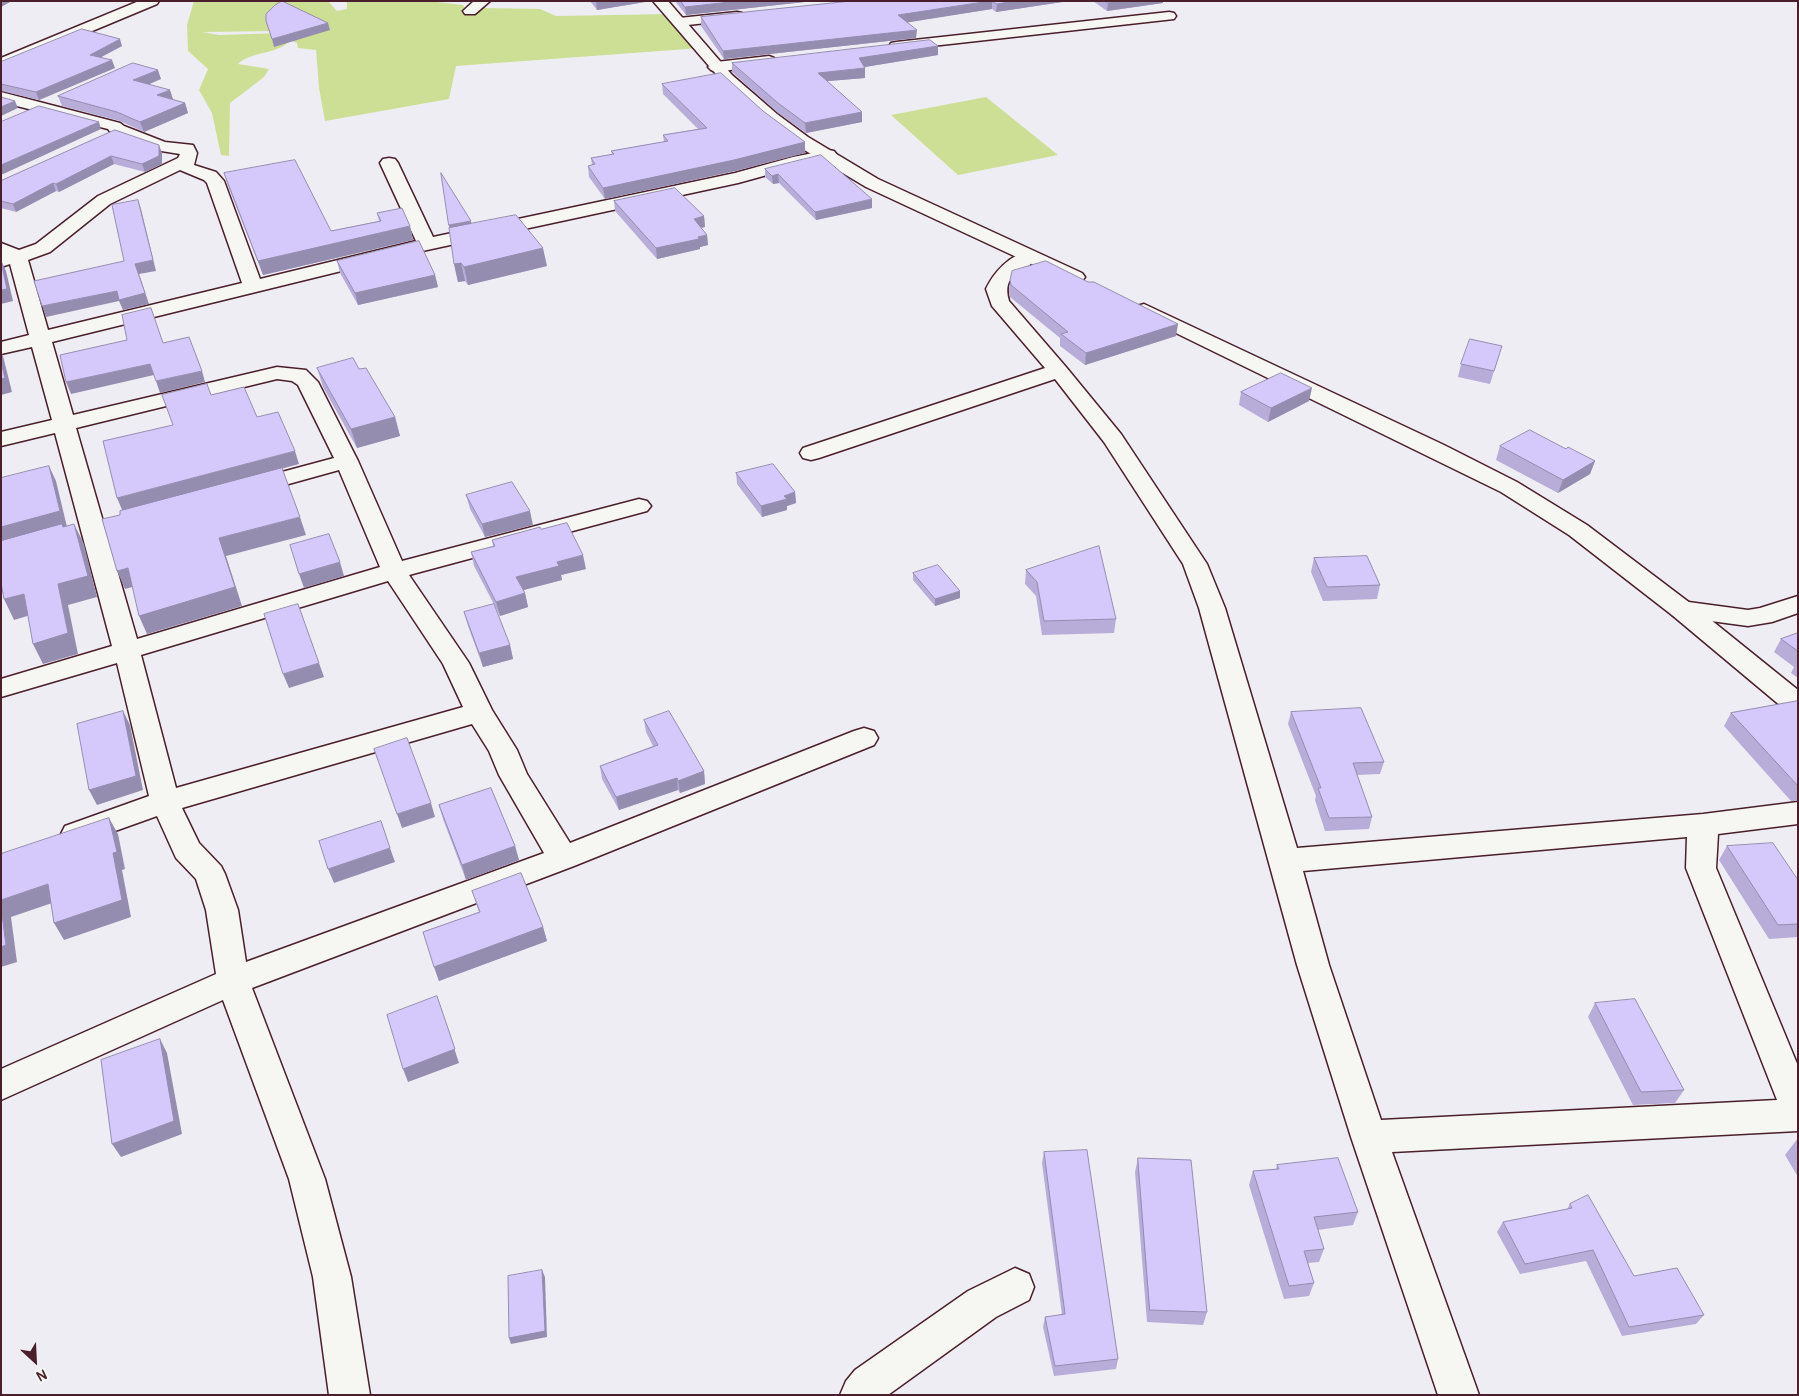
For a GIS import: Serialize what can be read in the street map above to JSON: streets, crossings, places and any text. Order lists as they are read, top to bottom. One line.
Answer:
{"north":"bottom right"}
